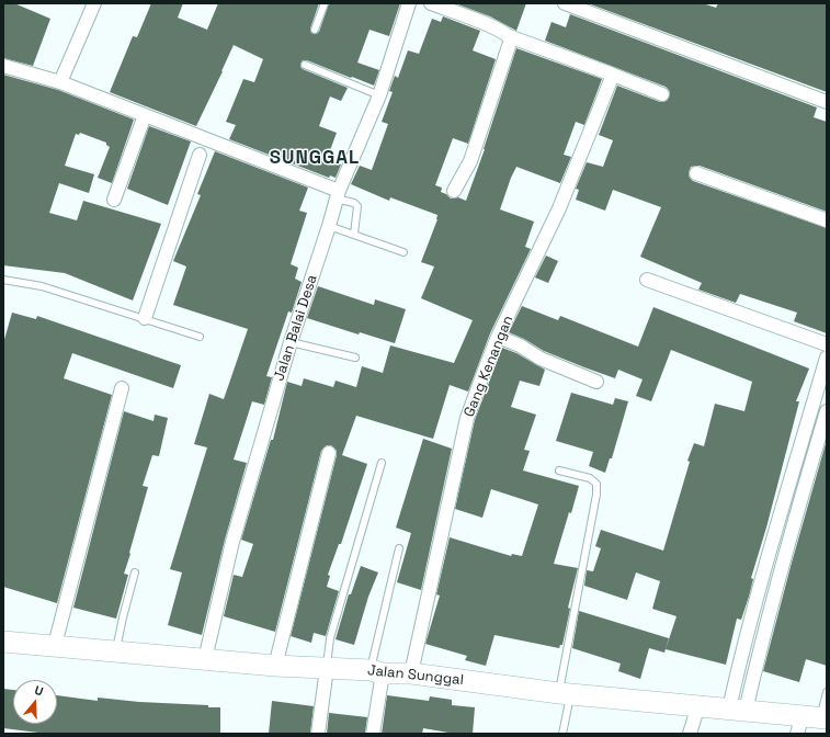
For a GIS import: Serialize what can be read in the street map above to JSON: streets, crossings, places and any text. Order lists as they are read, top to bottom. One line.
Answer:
{"streets":{"main road":["Jalan Sunggal"],"street":["Jalan Balai Desa","Gang Kenangan"]},"crossings":[["Jalan Balai Desa","Jalan Sunggal"],["Gang Kenangan","Jalan Sunggal"]],"districts":["SUNGGAL"],"north":"top"}
